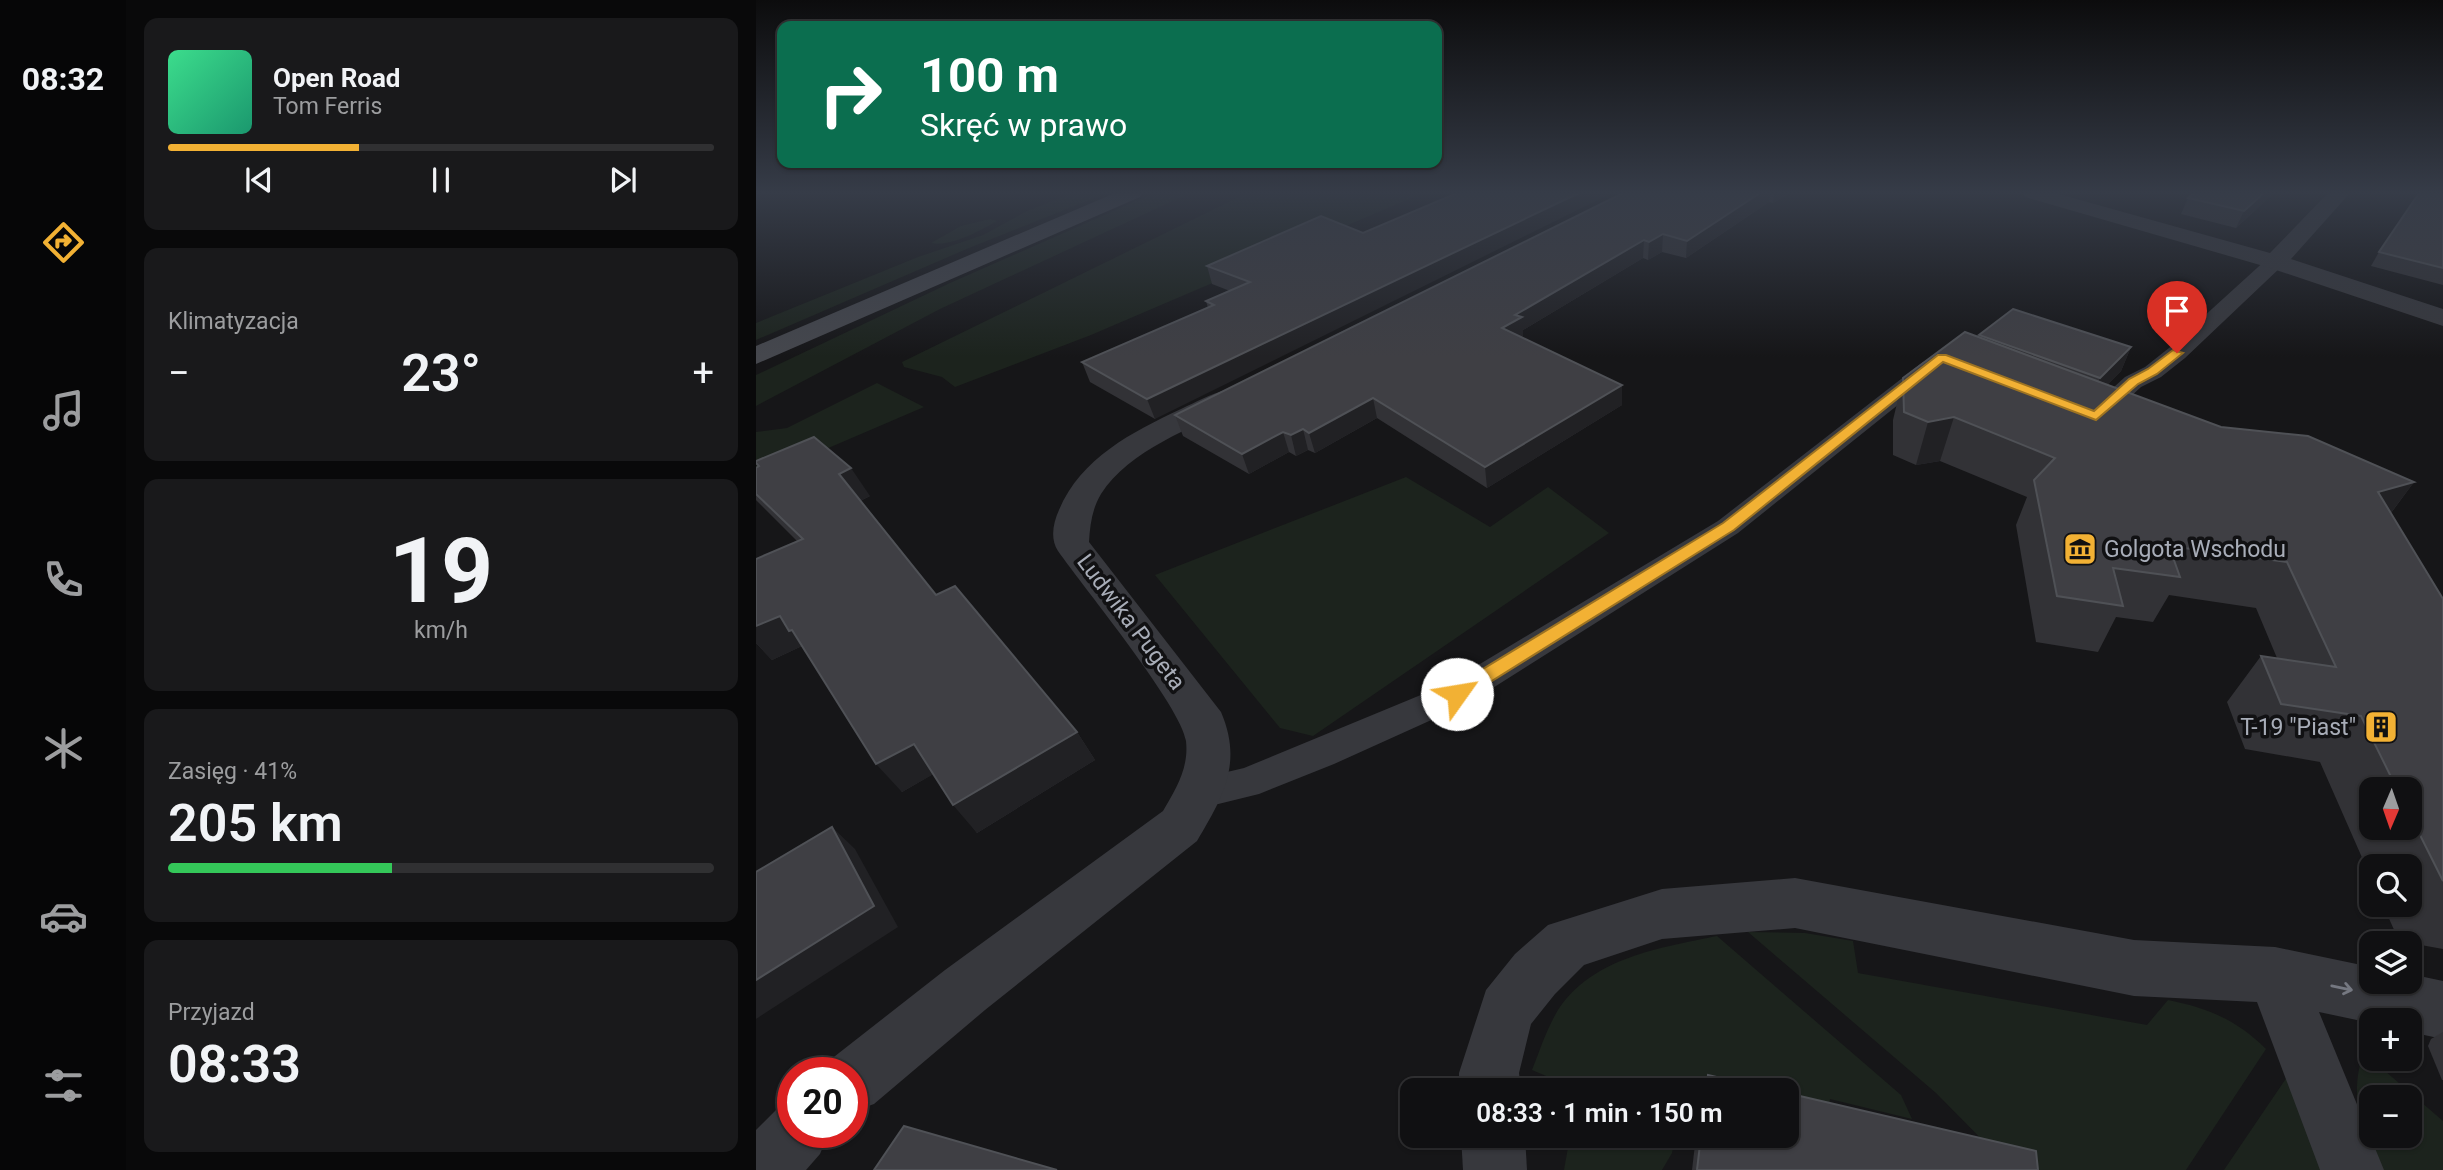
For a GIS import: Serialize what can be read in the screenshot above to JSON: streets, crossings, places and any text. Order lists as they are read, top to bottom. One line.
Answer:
{"streets":{"street":["Ludwika Pugeta"]},"places":{"museum":["Golgota Wschodu"],"building":["T-19 \"Piast\""]},"north":"bottom","page":{"tabs":"08:32","turn":["100 m","Skręć w prawo"],"song":["Open Road","Tom Ferris"],"tile":["Klimatyzacja",["19","km/h"],["Zasięg · 41%","205 km"],["Przyjazd","08:33"]],"heat":["−","23°","+"],"map_buttons":["+","−"],"limit":"20","trip":"08:33 · 1 min · 150 m"}}
